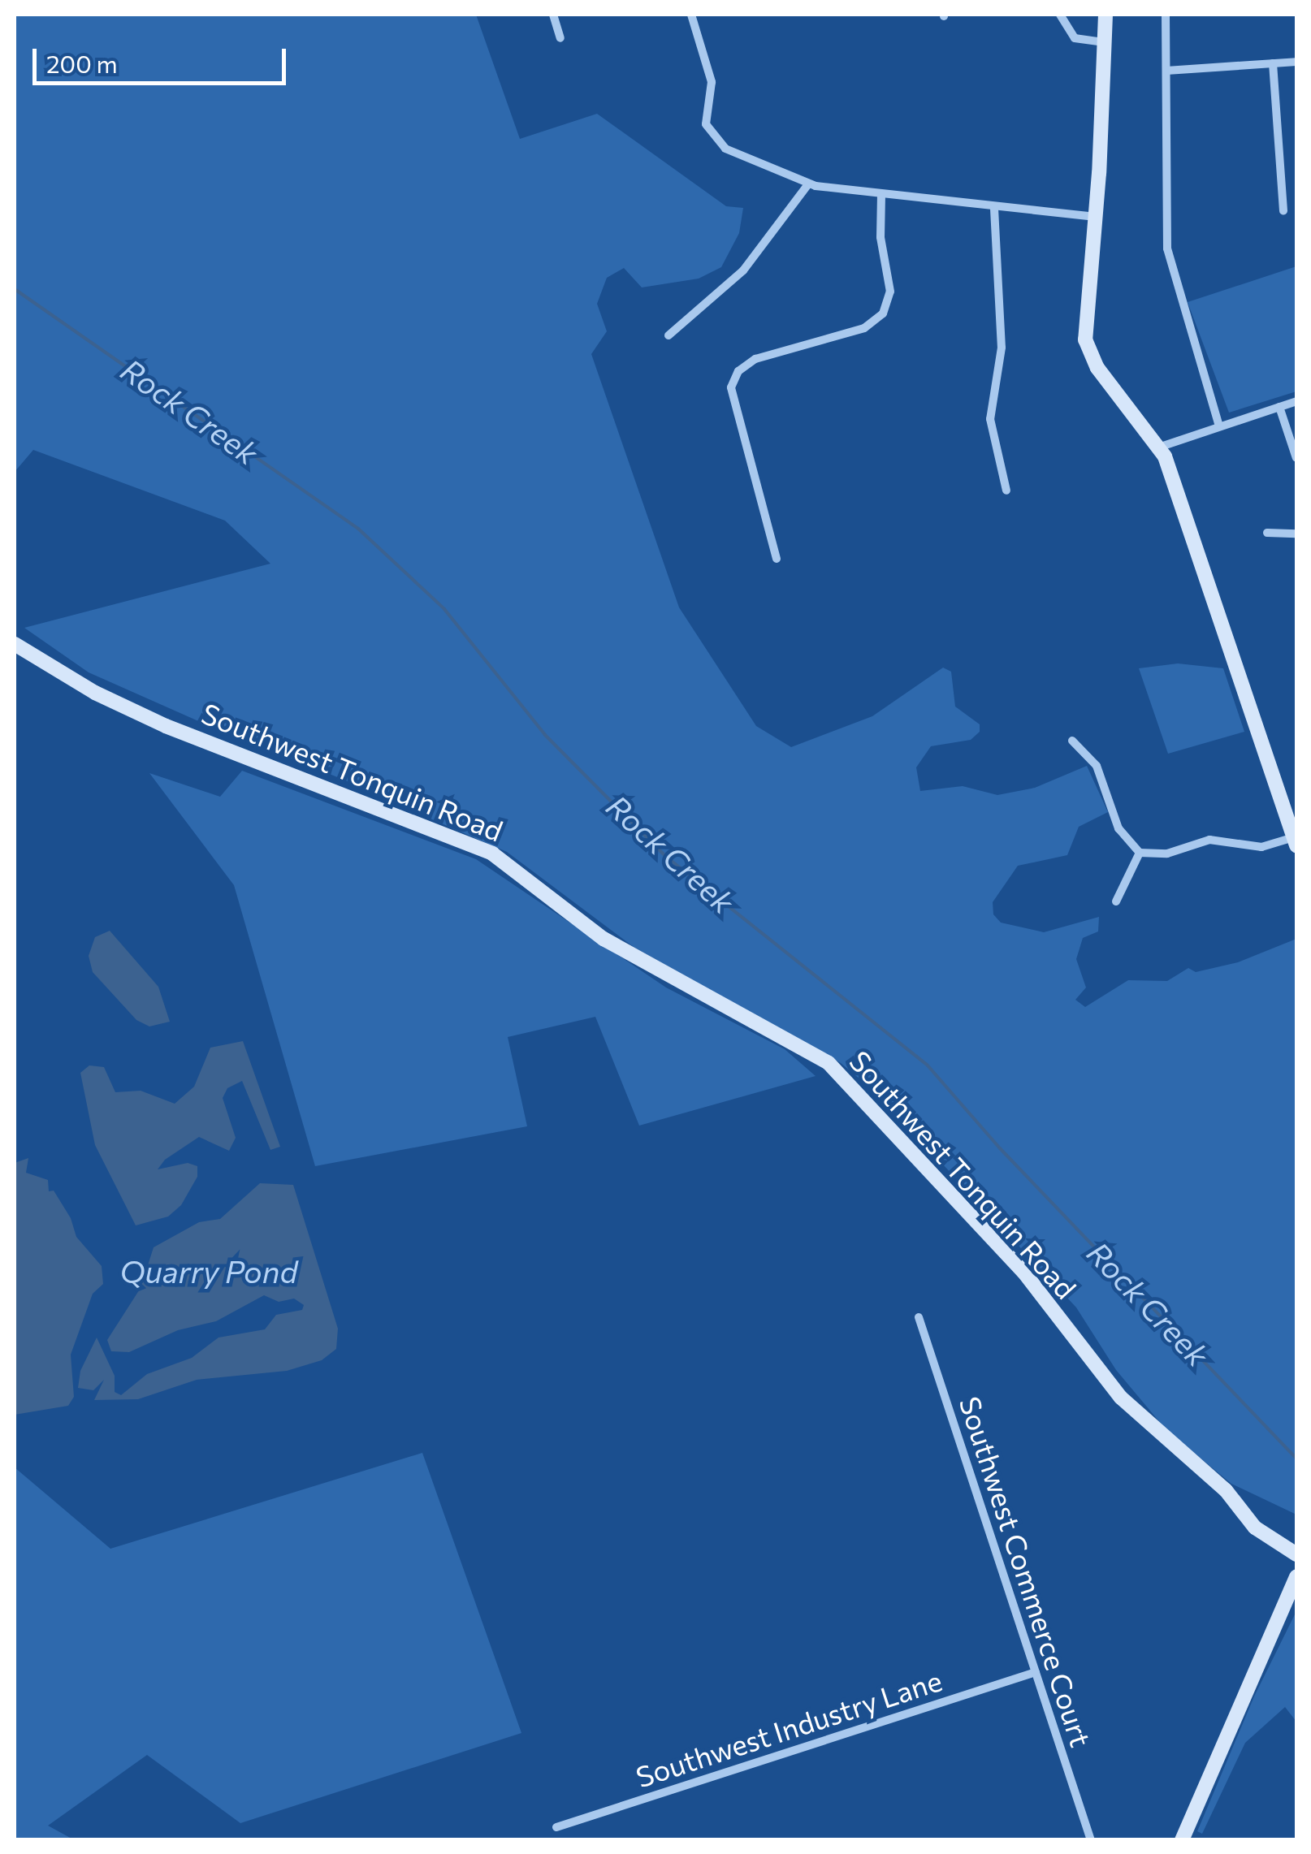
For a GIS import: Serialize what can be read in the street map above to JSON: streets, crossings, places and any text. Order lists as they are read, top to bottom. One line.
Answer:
{"streets":{"main road":["Southwest Tonquin Road"],"street":["Southwest Commerce Court","Southwest Industry Lane"]},"crossings":[["Southwest Commerce Court","Southwest Industry Lane"]],"water":["Rock Creek","Quarry Pond"],"scale_bar":"200 m"}
